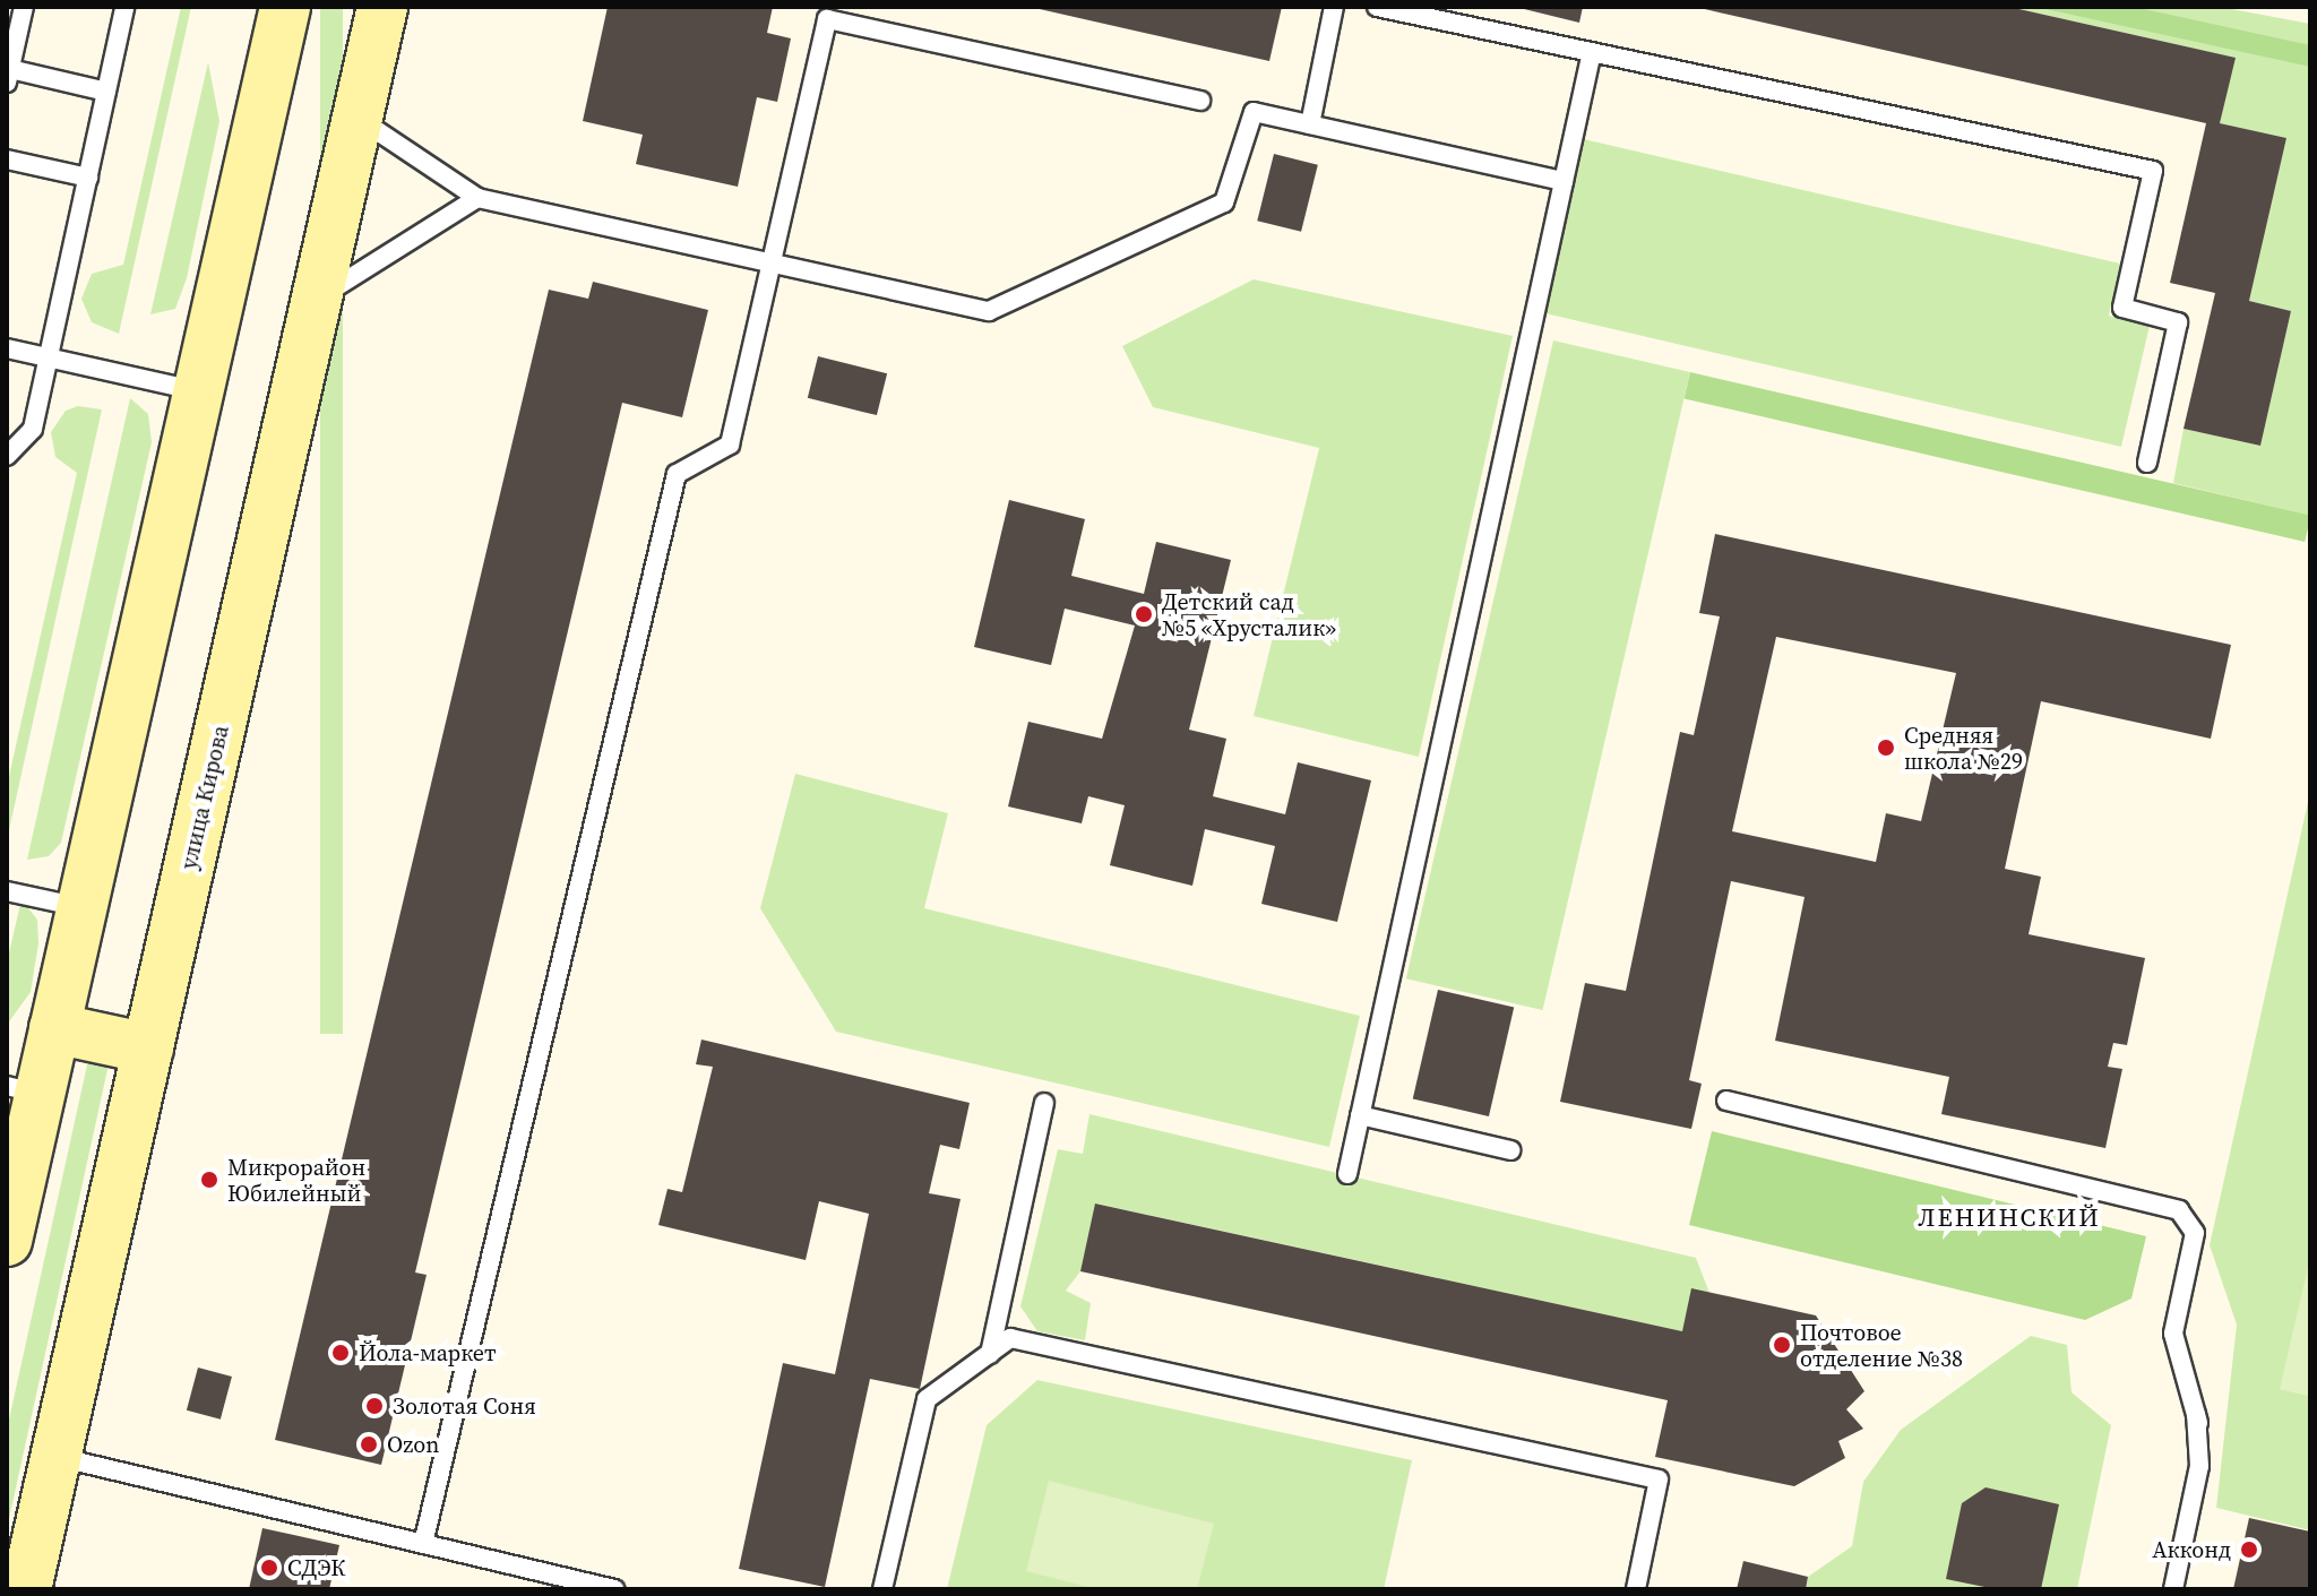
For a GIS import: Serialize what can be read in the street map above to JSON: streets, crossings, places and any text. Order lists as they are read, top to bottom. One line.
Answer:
{"streets":{"main road":["улица Кирова"]},"districts":["ЛЕНИНСКИЙ"],"places":["Детский сад №5 «Хрусталик»","Средняя школа №29","Микрорайон Юбилейный","Почтовое отделение №38","Йола-маркет","Золотая Соня","Ozon","Акконд","СДЭК"]}
